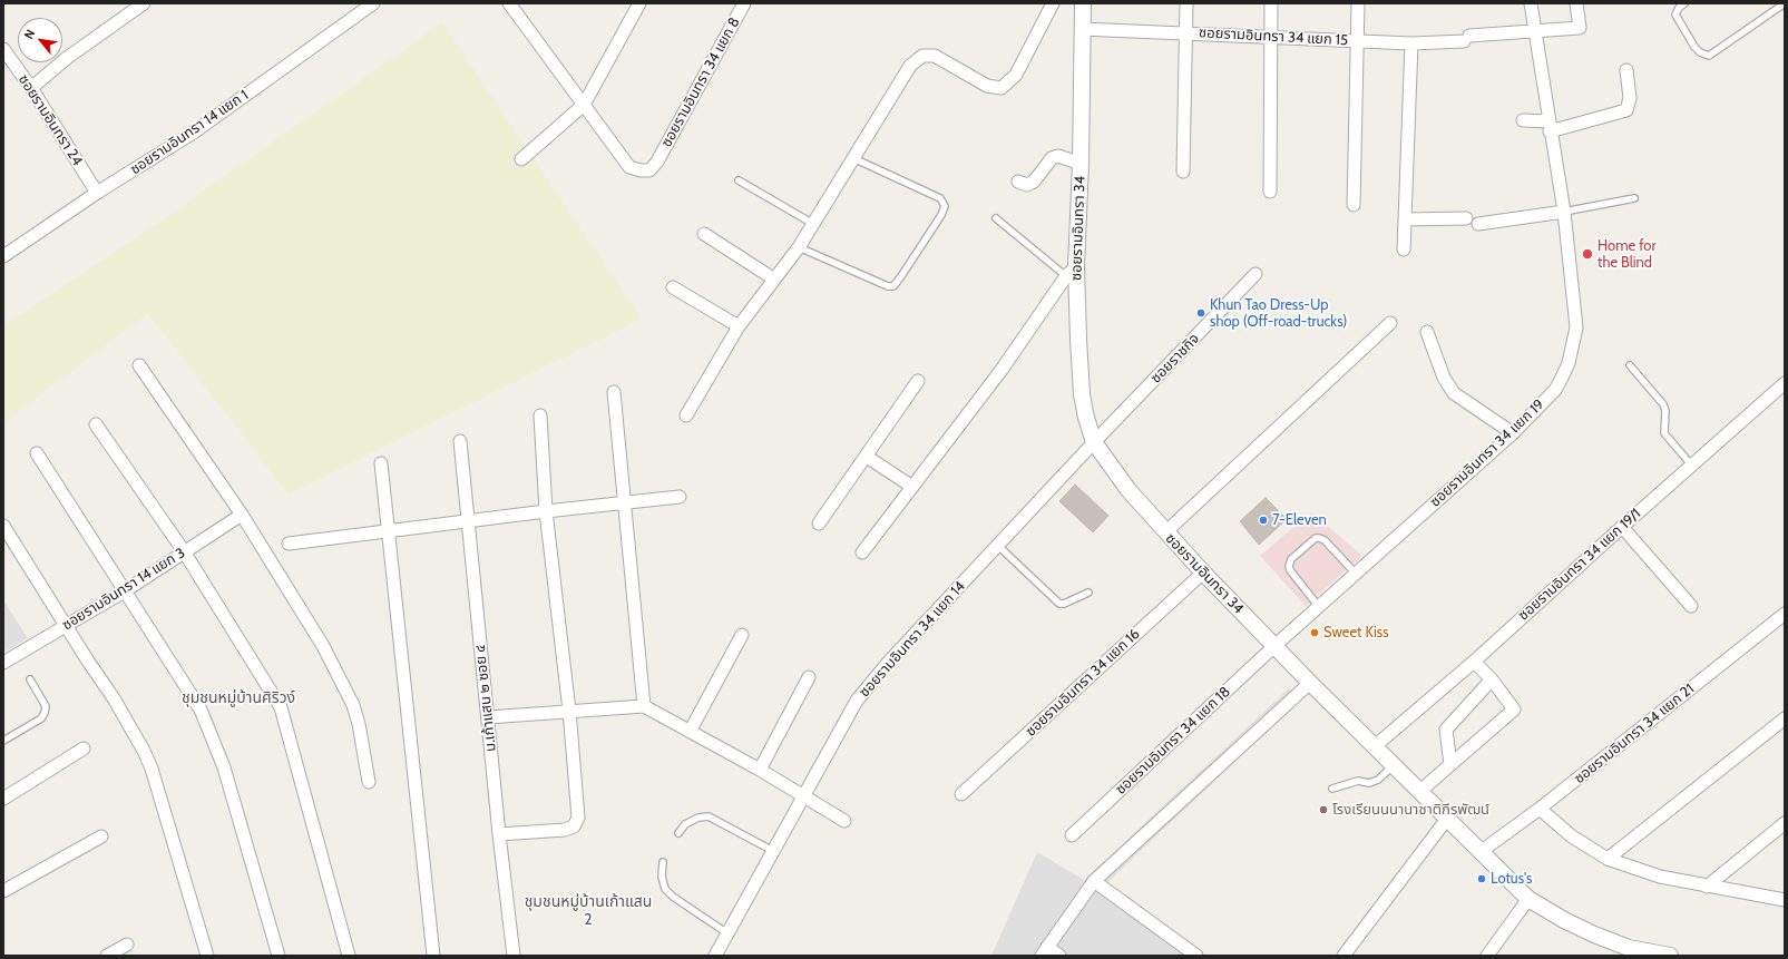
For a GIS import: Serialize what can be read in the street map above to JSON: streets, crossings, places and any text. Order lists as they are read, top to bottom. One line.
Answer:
{"streets":{"street":["ซอยรามอินทรา 34 แยก 15","ซอยรามอินทรา 34 แยก 8","ซอยรามอินทรา 24","ซอยรามอินทรา 14 แยก 1","ซอยรามอินทรา 34","ซอยราชกิจ","ซอยรามอินทรา 34 แยก 19","ซอยรามอินทรา 34 แยก 19/1","ซอยรามอินทรา 14 แยก 3","ซอยรามอินทรา 34 แยก 14","ซอยรามอินทรา 34 แยก 16","ม.เก้าแสน ๒ ซอย ๔","ซอยรามอินทรา 34 แยก 21","ซอยรามอินทรา 34 แยก 18"]},"crossings":[["ซอยรามอินทรา 34 แยก 15","ซอยรามอินทรา 34"],["ซอยรามอินทรา 34 แยก 15","ซอยรามอินทรา 34 แยก 19"],["ซอยรามอินทรา 24","ซอยรามอินทรา 14 แยก 1"],["ซอยรามอินทรา 34","ซอยราชกิจ"],["ซอยรามอินทรา 34","ซอยรามอินทรา 34 แยก 19"],["ซอยรามอินทรา 34","ซอยรามอินทรา 34 แยก 19/1"],["ซอยรามอินทรา 34","ซอยรามอินทรา 34 แยก 14"],["ซอยรามอินทรา 34","ซอยรามอินทรา 34 แยก 16"],["ซอยรามอินทรา 34","ซอยรามอินทรา 34 แยก 21"],["ซอยรามอินทรา 34","ซอยรามอินทรา 34 แยก 18"],["ซอยราชกิจ","ซอยรามอินทรา 34 แยก 14"],["ซอยรามอินทรา 34 แยก 19","ซอยรามอินทรา 34 แยก 18"]],"districts":["ชุมชนหมู่บ้านศิริวง์","ชุมชนหมู่บ้านเก้าแสน 2"],"places":["Home for the Blind","Khun Tao Dress-Up shop (Off-road-trucks)","7-Eleven","Sweet Kiss","โรงเรียนนนานาชาติกีรพัฒน์","Lotus's"],"north":"top left"}
